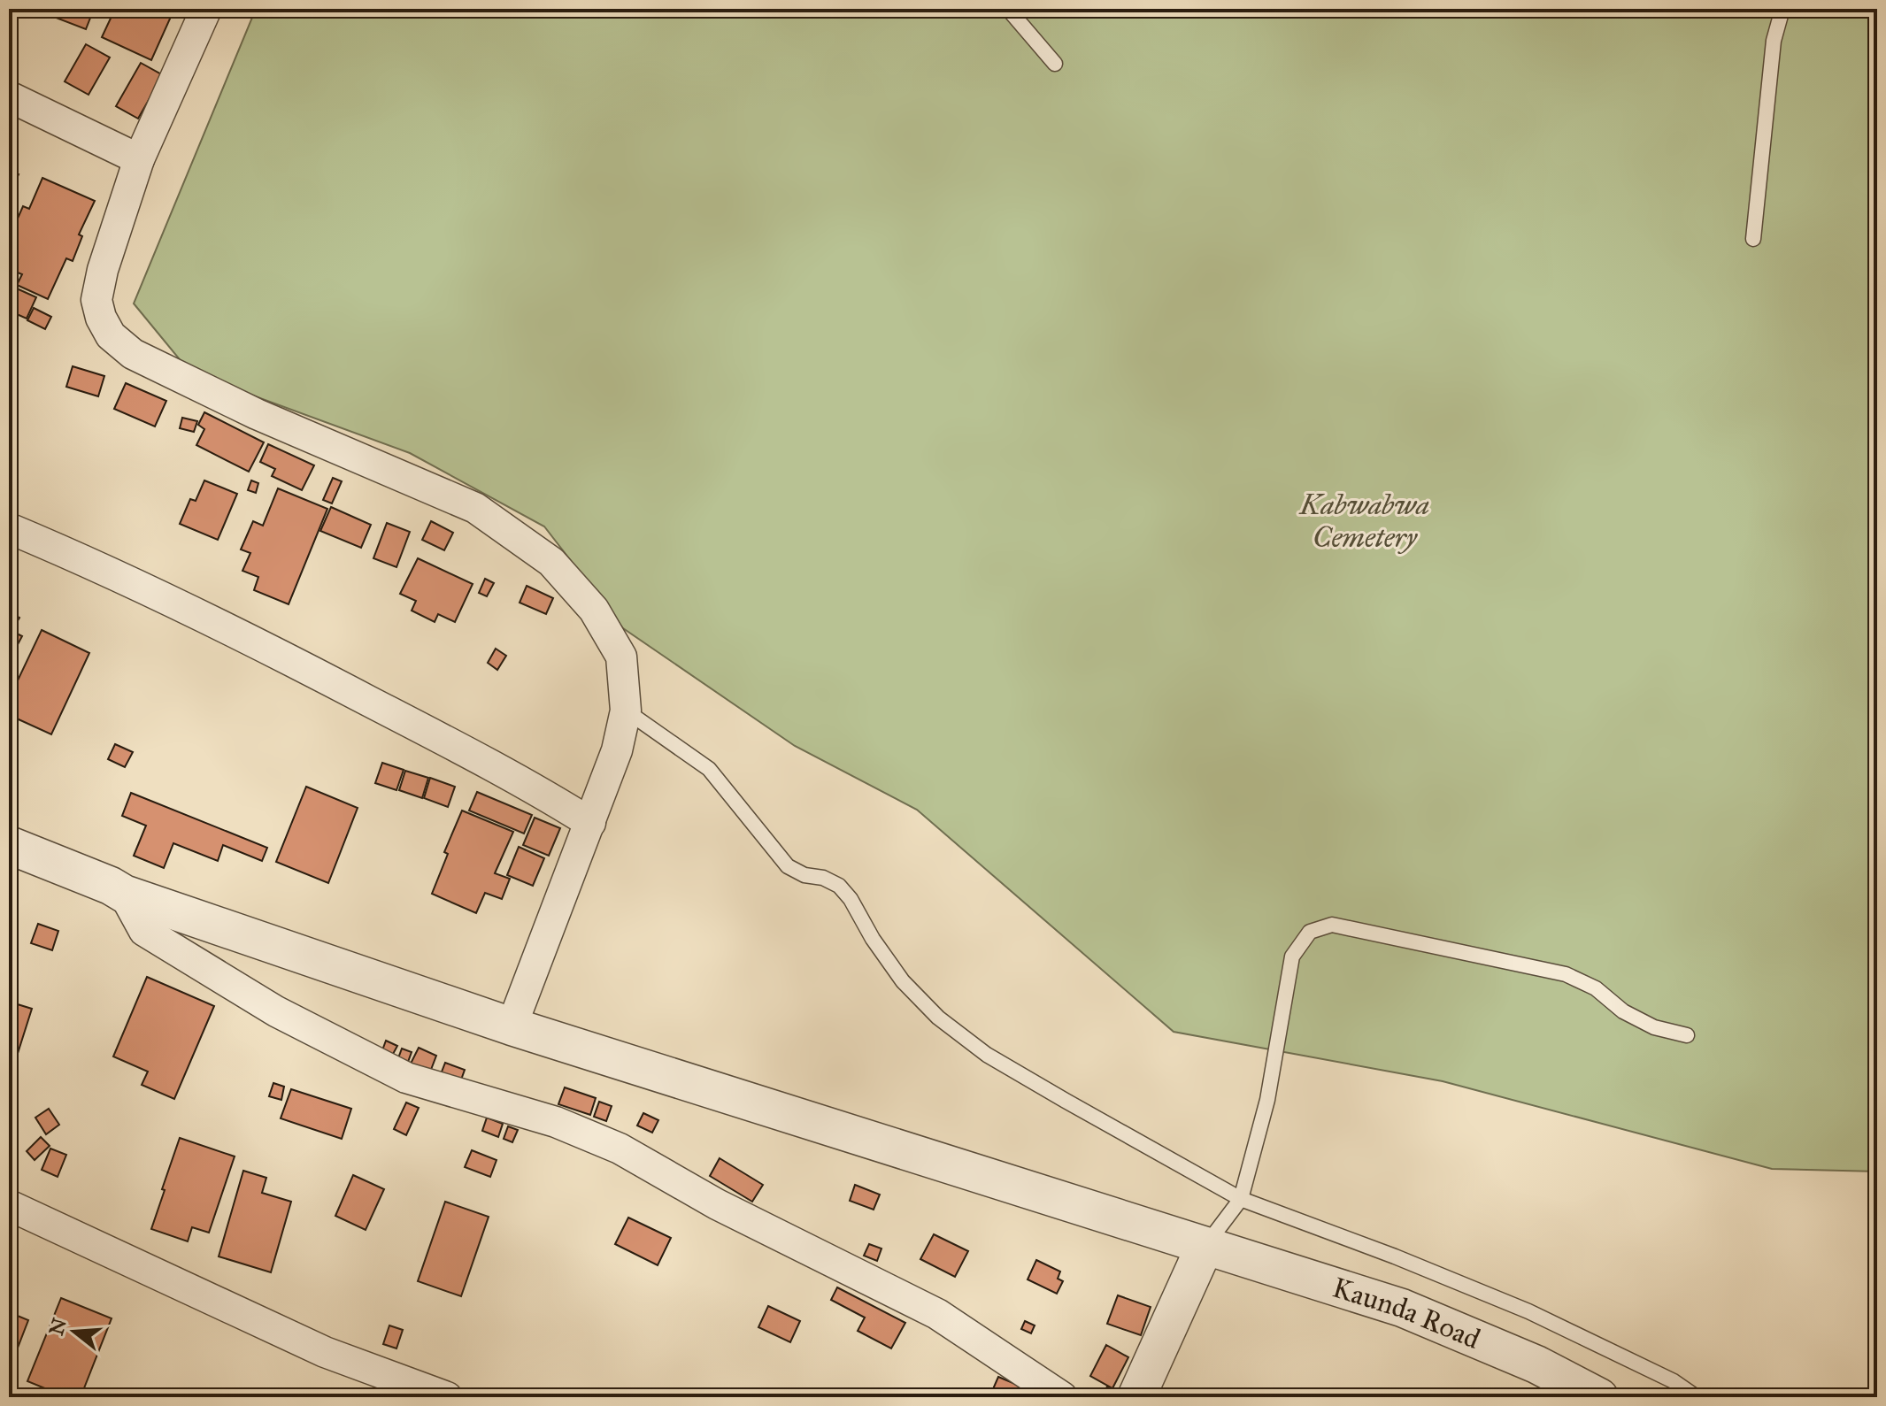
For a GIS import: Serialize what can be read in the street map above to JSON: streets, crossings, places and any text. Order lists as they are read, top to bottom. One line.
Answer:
{"streets":{"street":["Kaunda Road"]},"parks":["Kabwabwa Cemetery"],"north":"left"}
